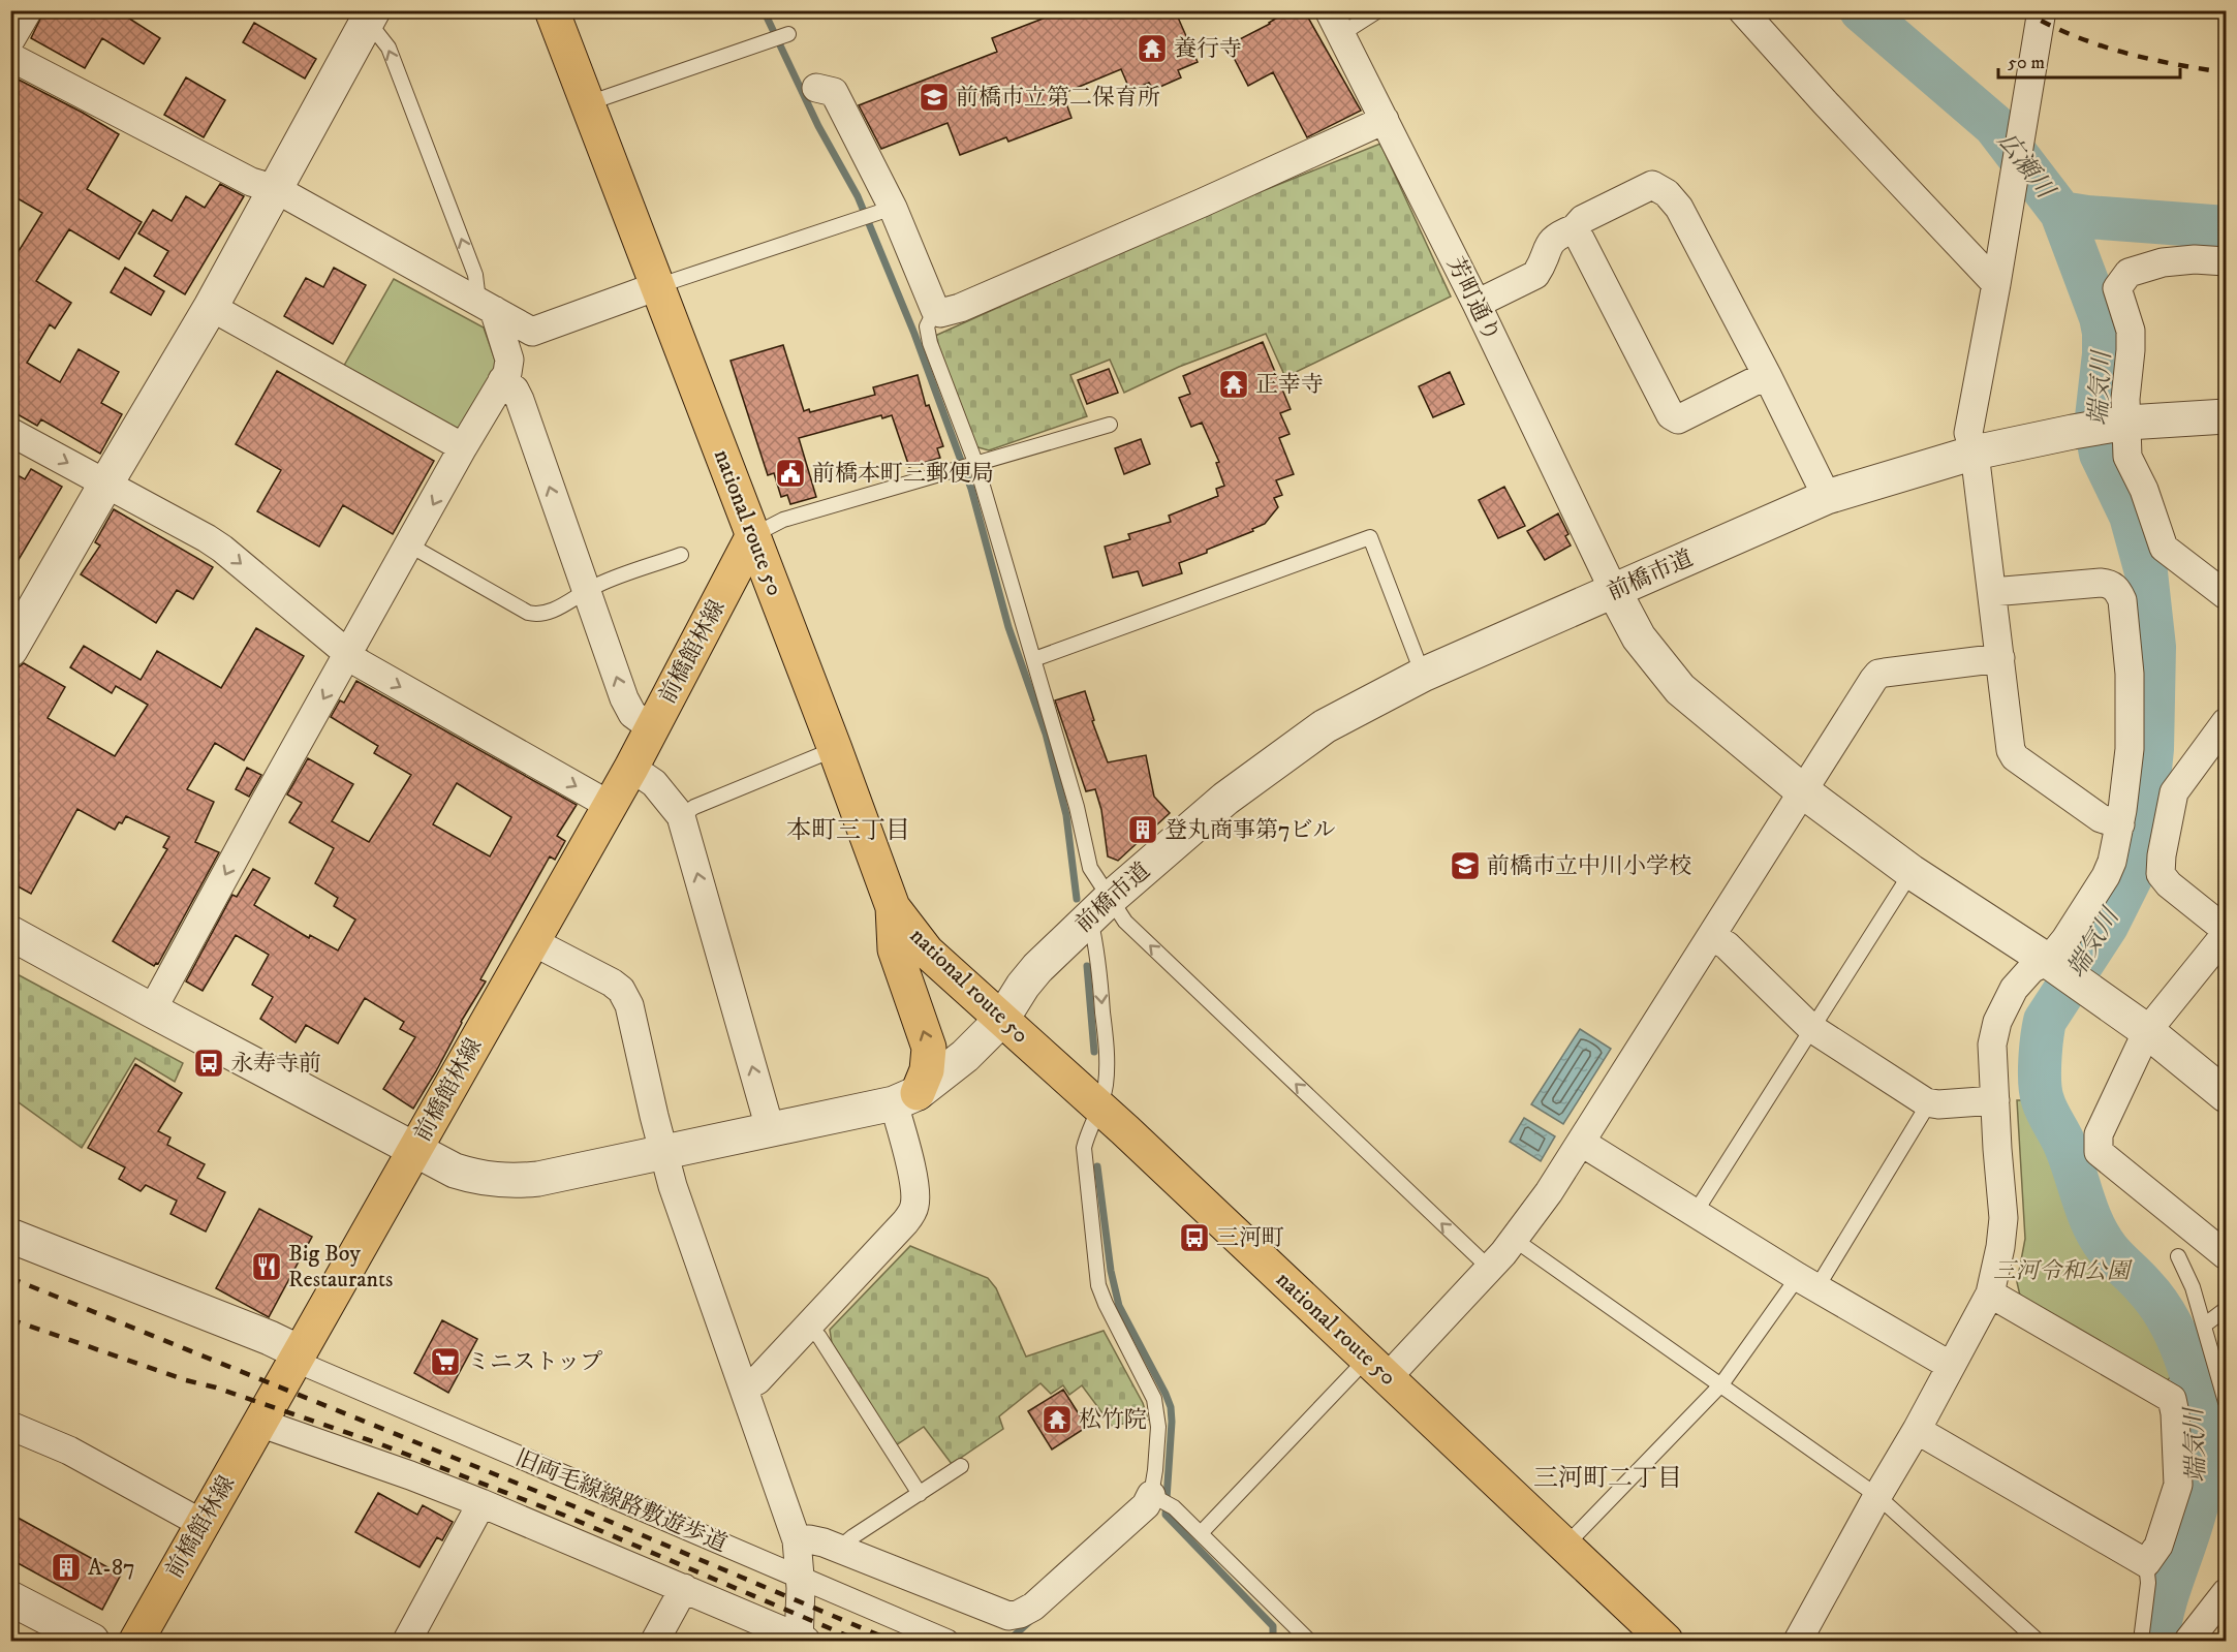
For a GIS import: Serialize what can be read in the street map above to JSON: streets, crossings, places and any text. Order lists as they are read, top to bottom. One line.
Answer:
{"streets":{"main road":["national route 50","前橋館林線"],"street":["芳町通り","前橋市道","旧両毛線線路敷遊歩道"]},"crossings":[["芳町通り","前橋市道"],["national route 50","前橋市道"],["national route 50","前橋館林線"],["前橋館林線","旧両毛線線路敷遊歩道"]],"districts":["本町三丁目","三河町二丁目"],"water":["広瀬川","端気川"],"parks":["三河令和公園"],"places":{"temple":["養行寺","正幸寺","松竹院"],"school or university":["前橋市立第二保育所","前橋市立中川小学校"],"public building":["前橋本町三郵便局"],"building":["登丸商事第7ビル","A-87"],"bus stop":["永寿寺前","三河町"],"restaurant":["Big Boy Restaurants"],"supermarket":["ミニストップ"]},"scale_bar":"50 m"}
